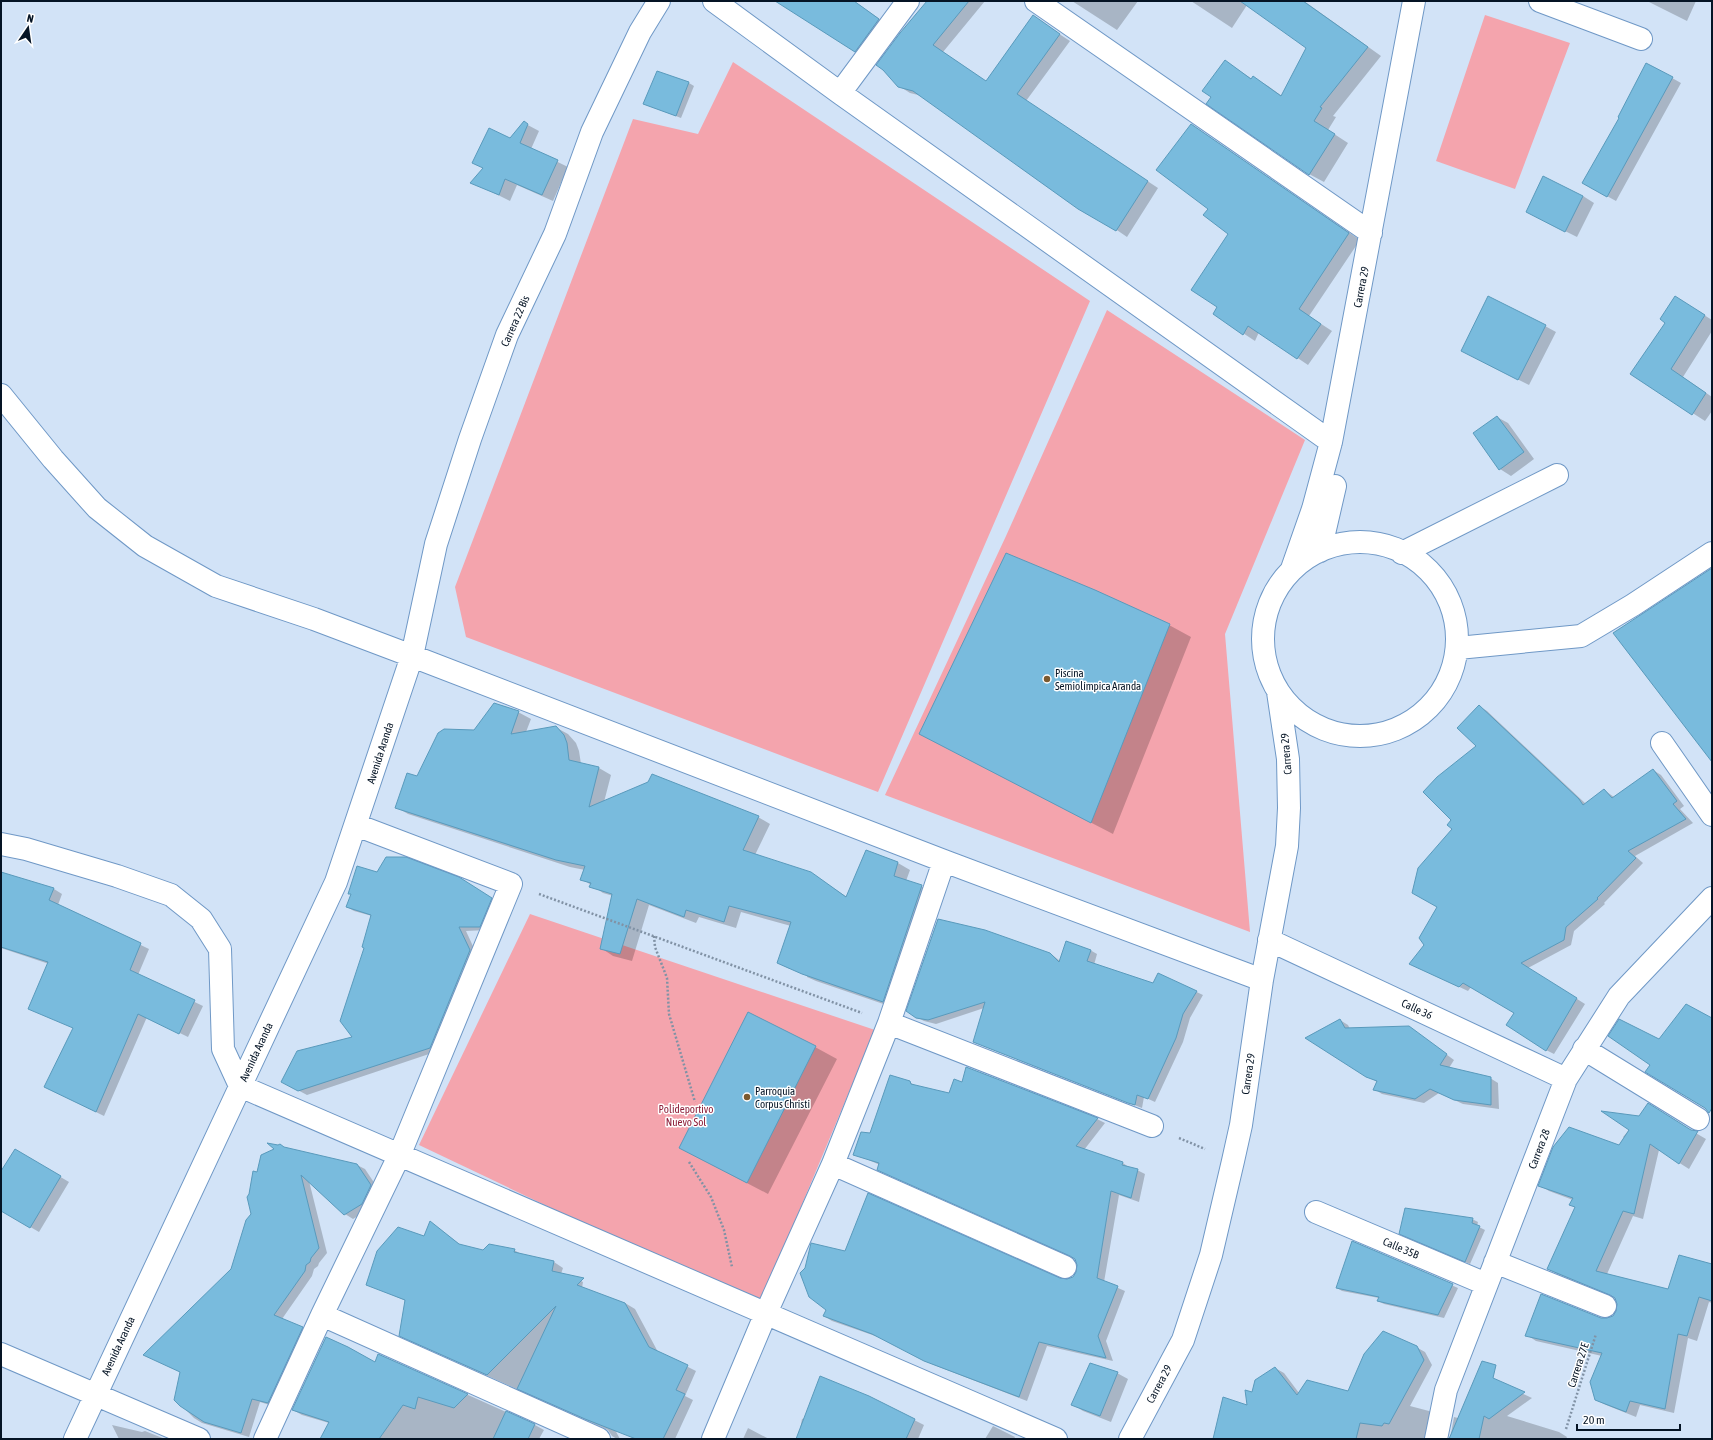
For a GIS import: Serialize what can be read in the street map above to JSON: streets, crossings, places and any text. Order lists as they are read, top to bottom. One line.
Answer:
{"streets":{"street":["Carrera 29","Carrera 22 Bis","Avenida Aranda","Calle 36","Carrera 28","Calle 35B"],"path":["Carrera 27E"]},"crossings":[["Carrera 29","Calle 36"],["Carrera 22 Bis","Avenida Aranda"],["Calle 36","Carrera 28"],["Carrera 28","Calle 35B"]],"parks":["Polideportivo Nuevo Sol"],"places":["Piscina Semiolímpica Aranda","Parroquia Corpus Christi"],"scale_bar":"20 m","north":"top"}
